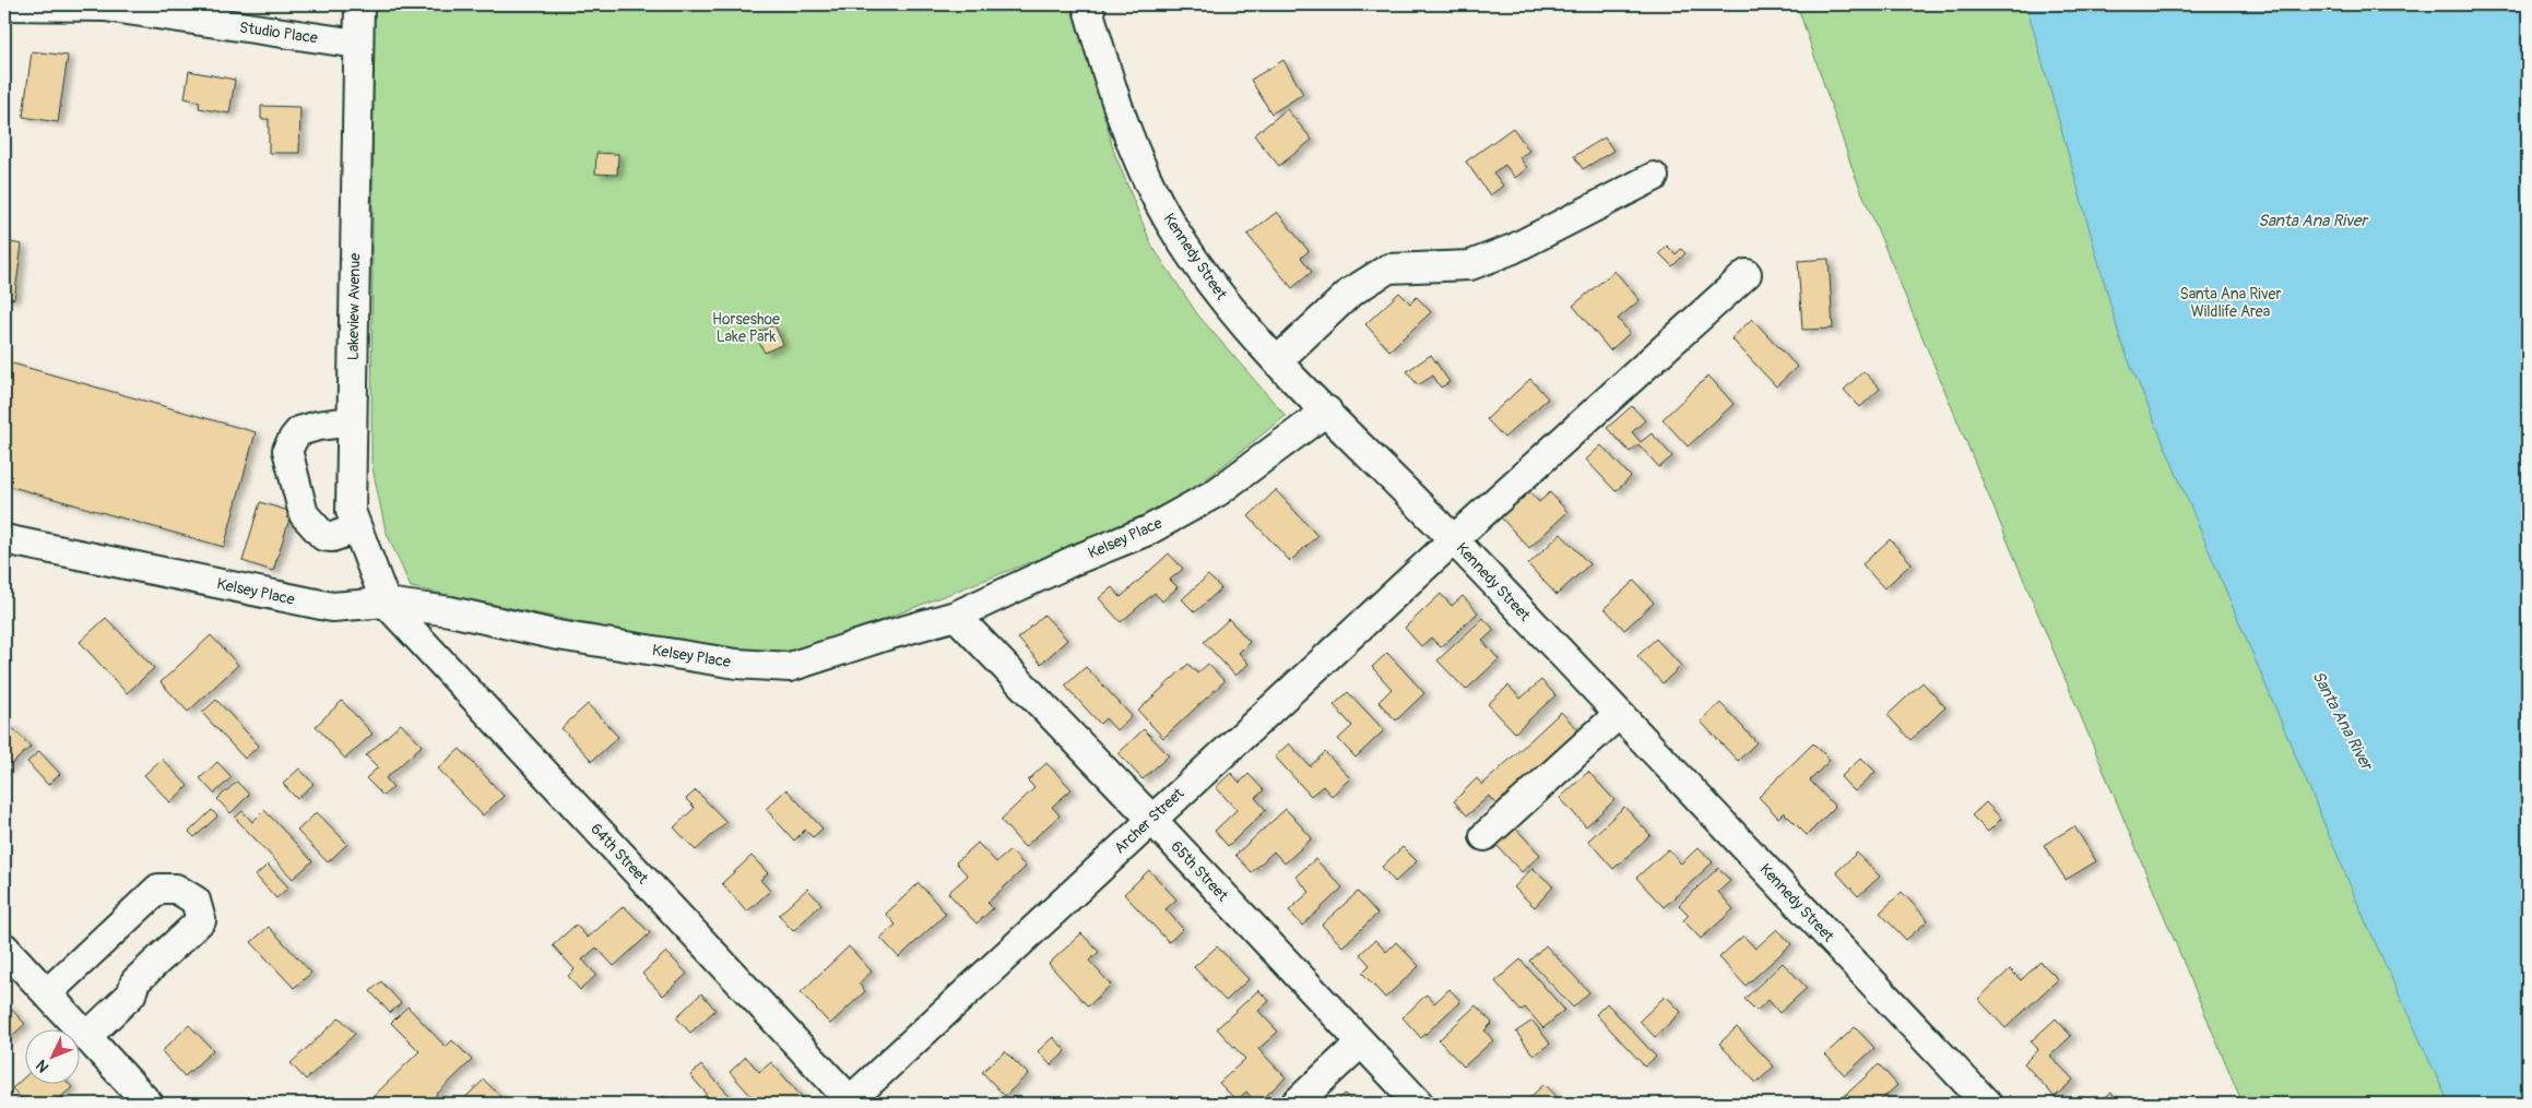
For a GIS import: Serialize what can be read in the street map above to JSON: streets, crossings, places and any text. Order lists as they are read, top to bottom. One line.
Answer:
{"streets":{"street":["Studio Place","Kennedy Street","Lakeview Avenue","Kelsey Place","Archer Street","64th Street","65th Street"]},"crossings":[["Studio Place","Lakeview Avenue"],["Kennedy Street","Kelsey Place"],["Kennedy Street","Archer Street"],["Lakeview Avenue","Kelsey Place"],["Lakeview Avenue","64th Street"],["Kelsey Place","64th Street"],["Kelsey Place","65th Street"],["Archer Street","64th Street"],["Archer Street","65th Street"]],"water":["Santa Ana River"],"parks":["Santa Ana River Wildlife Area","Horseshoe Lake Park"],"north":"bottom left"}
